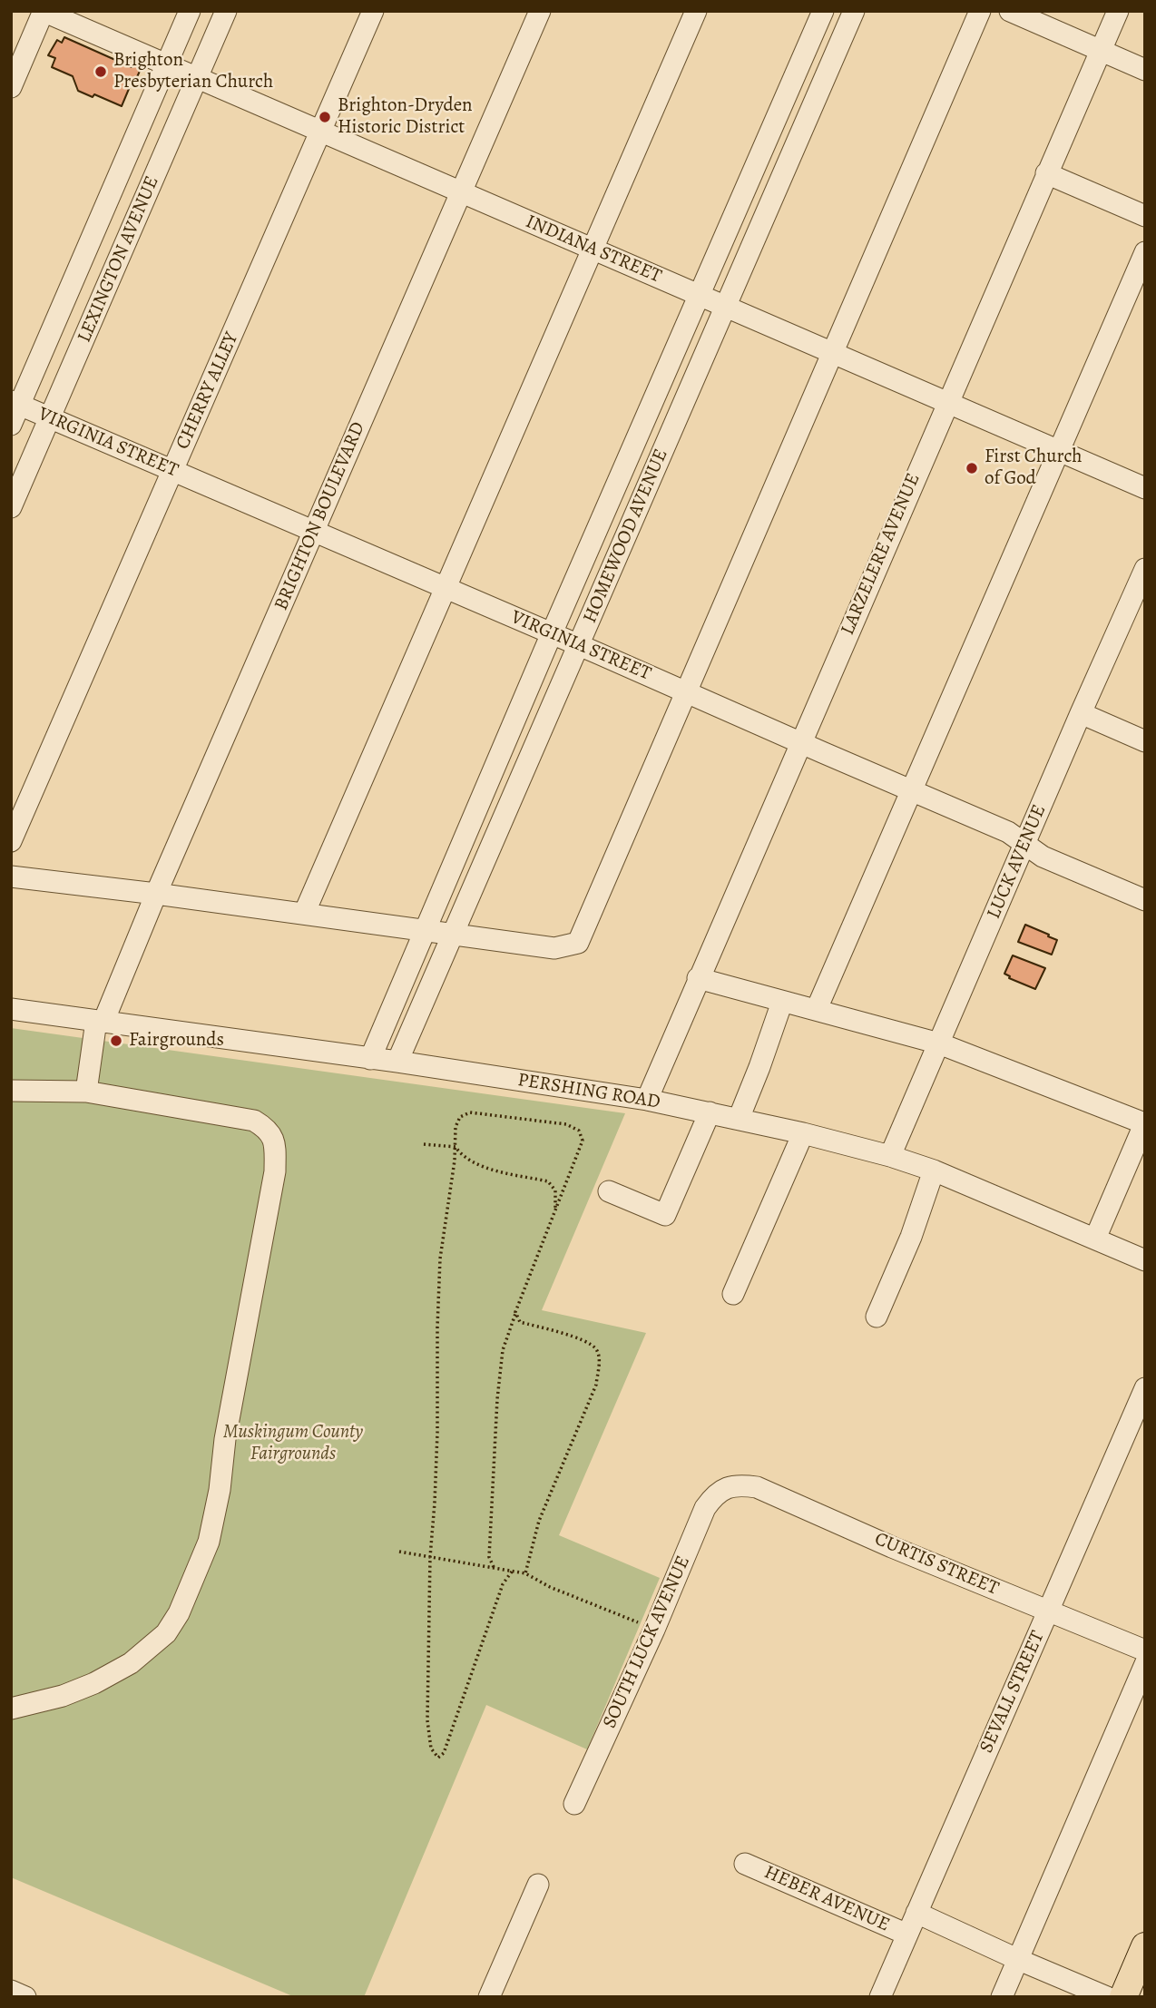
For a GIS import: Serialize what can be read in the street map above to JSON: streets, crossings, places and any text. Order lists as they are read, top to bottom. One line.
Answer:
{"streets":{"street":["INDIANA STREET","LEXINGTON AVENUE","CHERRY ALLEY","VIRGINIA STREET","BRIGHTON BOULEVARD","HOMEWOOD AVENUE","LARZELERE AVENUE","LUCK AVENUE","PERSHING ROAD","CURTIS STREET","SOUTH LUCK AVENUE","SEVALL STREET","HEBER AVENUE"]},"crossings":[["INDIANA STREET","LEXINGTON AVENUE"],["INDIANA STREET","CHERRY ALLEY"],["INDIANA STREET","BRIGHTON BOULEVARD"],["INDIANA STREET","HOMEWOOD AVENUE"],["INDIANA STREET","LARZELERE AVENUE"],["LEXINGTON AVENUE","VIRGINIA STREET"],["CHERRY ALLEY","VIRGINIA STREET"],["VIRGINIA STREET","BRIGHTON BOULEVARD"],["VIRGINIA STREET","HOMEWOOD AVENUE"],["VIRGINIA STREET","LARZELERE AVENUE"],["VIRGINIA STREET","LUCK AVENUE"],["BRIGHTON BOULEVARD","PERSHING ROAD"],["HOMEWOOD AVENUE","PERSHING ROAD"],["LARZELERE AVENUE","PERSHING ROAD"],["LUCK AVENUE","PERSHING ROAD"],["CURTIS STREET","SOUTH LUCK AVENUE"],["CURTIS STREET","SEVALL STREET"],["SEVALL STREET","HEBER AVENUE"]],"parks":["Muskingum County Fairgrounds"],"places":["Brighton Presbyterian Church","Brighton-Dryden Historic District","First Church of God","Fairgrounds"]}
